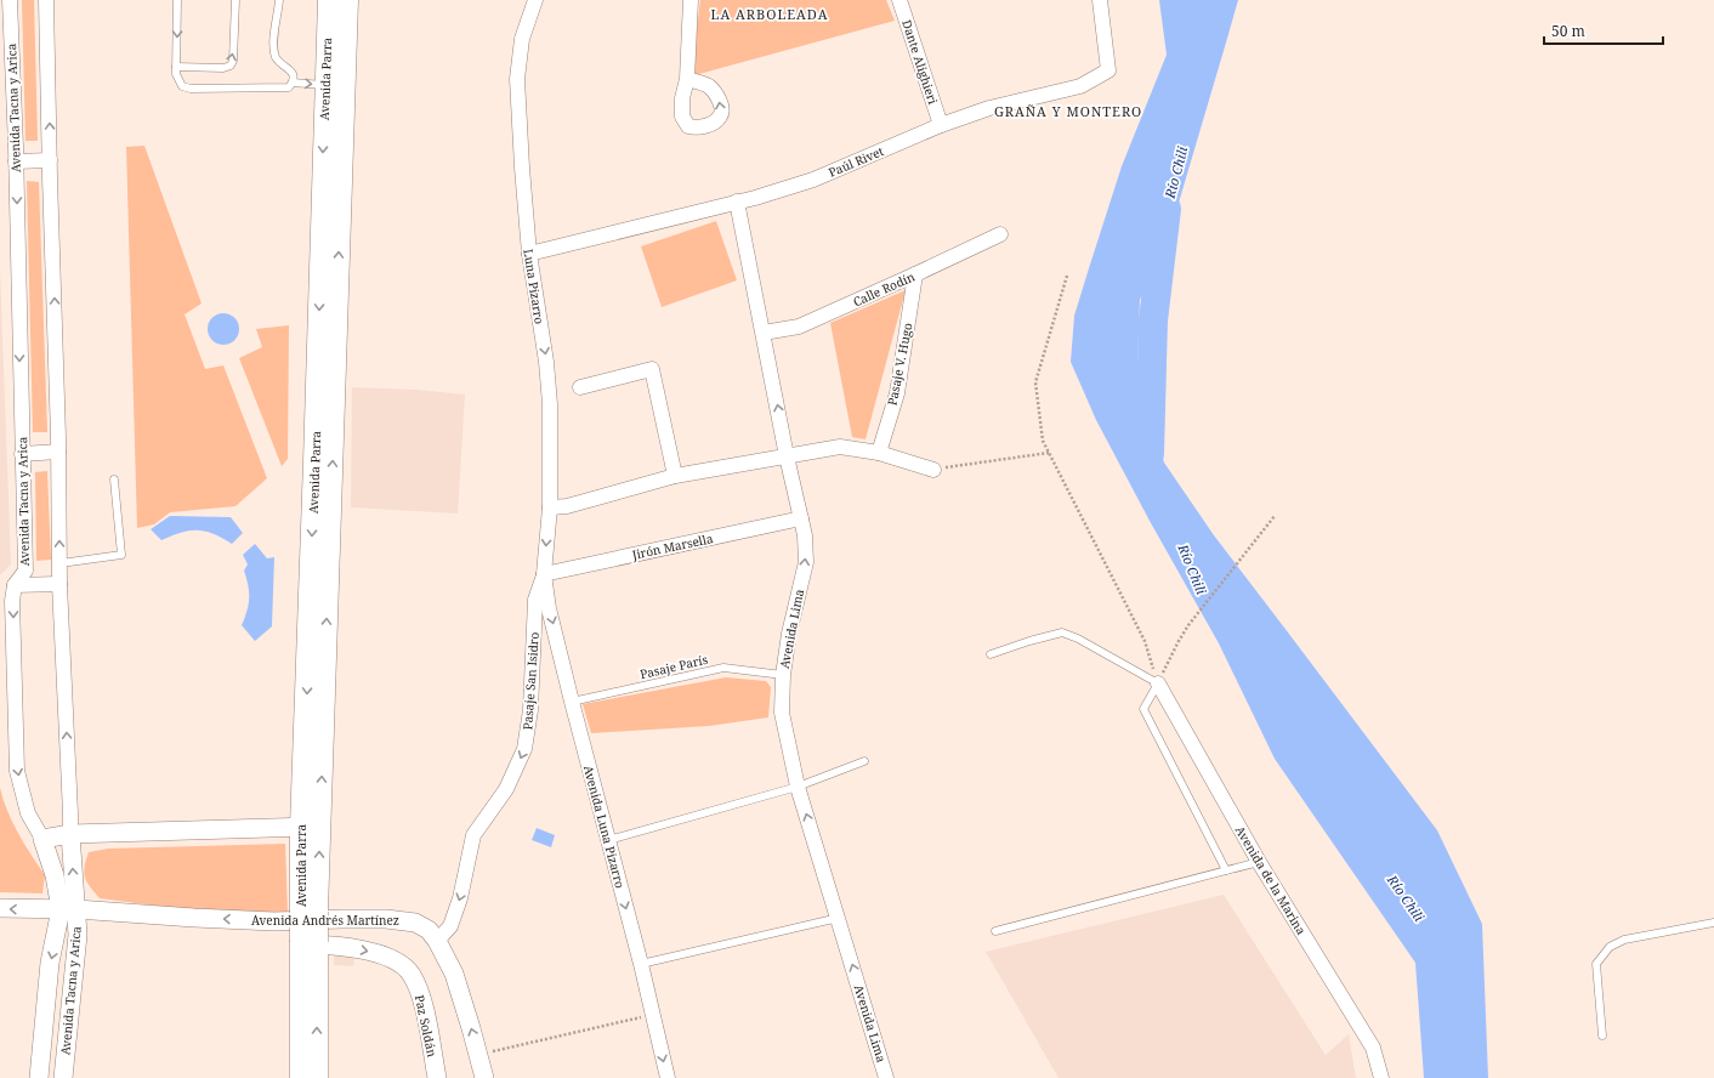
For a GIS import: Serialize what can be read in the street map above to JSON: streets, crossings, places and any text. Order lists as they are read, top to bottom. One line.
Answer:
{"streets":{"main road":["Avenida Parra"],"street":["Dante Alighieri","Avenida Tacna y Arica","Paúl Rivet","Luna Pizarro","Calle Rodín","Pasaje V. Hugo","Jirón Marsella","Avenida Lima","Pasaje San Isidro","Avenida Luna Pizarro","Avenida de la Marina","Avenida Andrés Martínez","Paz Soldán"],"lane":["Pasaje París"]},"crossings":[["Dante Alighieri","Paúl Rivet"],["Avenida Parra","Paz Soldán"],["Avenida Tacna y Arica","Avenida Andrés Martínez"],["Paúl Rivet","Luna Pizarro"],["Paúl Rivet","Avenida Lima"],["Luna Pizarro","Jirón Marsella"],["Luna Pizarro","Pasaje San Isidro"],["Luna Pizarro","Avenida Luna Pizarro"],["Calle Rodín","Pasaje V. Hugo"],["Calle Rodín","Avenida Lima"],["Jirón Marsella","Avenida Lima"],["Jirón Marsella","Pasaje San Isidro"],["Jirón Marsella","Avenida Luna Pizarro"],["Avenida Lima","Pasaje París"],["Pasaje París","Avenida Luna Pizarro"],["Pasaje San Isidro","Avenida Luna Pizarro"],["Pasaje San Isidro","Avenida Andrés Martínez"]],"one_way":["Luna Pizarro","Avenida Lima","Pasaje San Isidro","Avenida Luna Pizarro","Paz Soldán"],"districts":["LA ARBOLEADA","GRAÑA Y MONTERO"],"water":["Río Chili"],"scale_bar":"50 m"}
